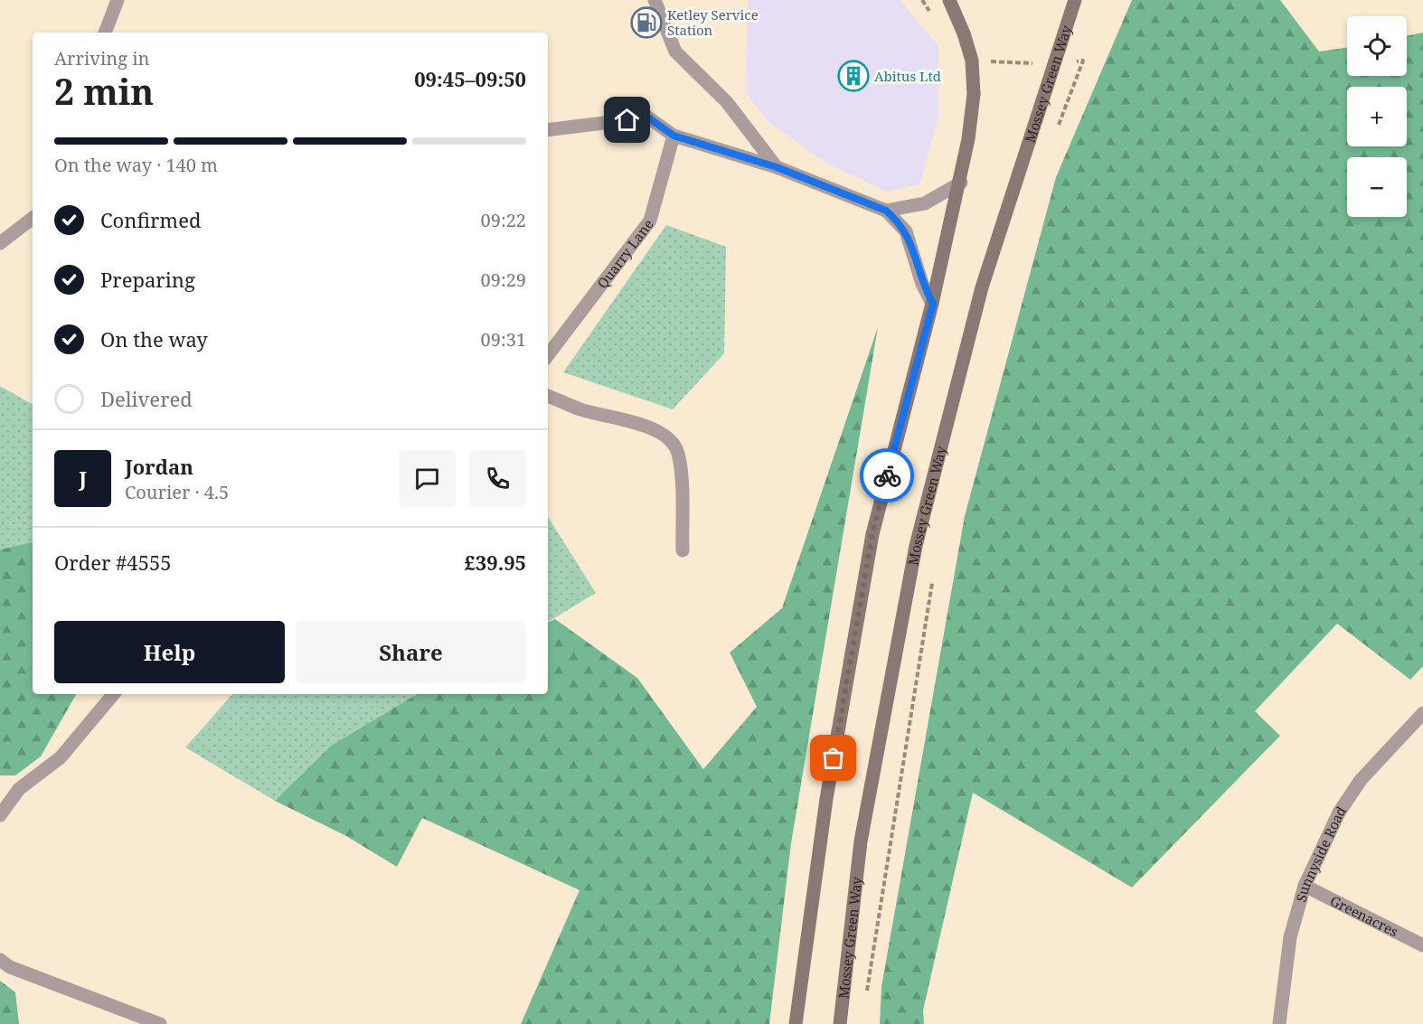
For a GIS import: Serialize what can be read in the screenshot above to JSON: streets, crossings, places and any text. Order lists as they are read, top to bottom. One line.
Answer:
{"streets":{"main road":["Mossey Green Way"],"street":["Quarry Lane","Sunnyside Road","Greenacres"]},"crossings":[["Sunnyside Road","Greenacres"]],"places":{"fuel station":["Ketley Service Station"],"building":["Abitus Ltd"]},"page":{"map_buttons":["+","−"],"heading":["2 min","Arriving in","09:45–09:50"],"panel":["Jordan","Courier · 4.5","Order #4555","£39.95"],"bar":"On the way · 140 m","list":[["Confirmed","09:22"],["Preparing","09:29"],["On the way","09:31"],"Delivered"],"round":"J","buttons":["Help","Share"]}}
